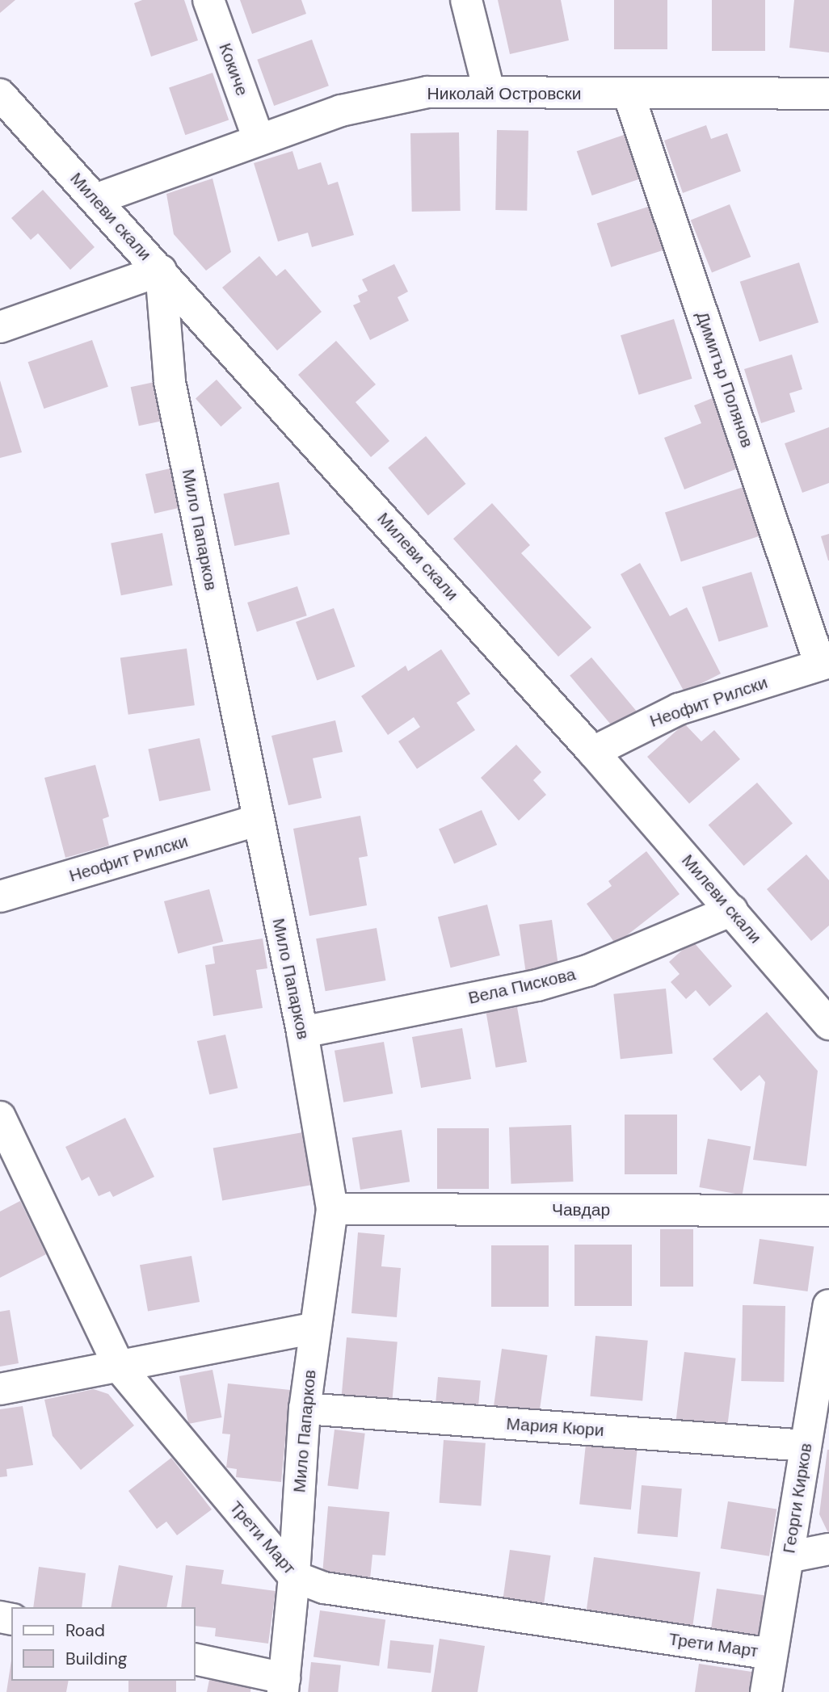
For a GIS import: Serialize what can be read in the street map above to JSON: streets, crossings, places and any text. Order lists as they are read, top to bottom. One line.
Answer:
{"streets":{"street":["Кокиче","Николай Островски","Милеви скали","Димитър Полянов","Мило Папарков","Неофит Рилски","Вела Пискова","Чавдар","Мария Кюри","Георги Кирков","Трети Март"]},"crossings":[["Кокиче","Николай Островски"],["Николай Островски","Милеви скали"],["Николай Островски","Димитър Полянов"],["Милеви скали","Мило Папарков"],["Милеви скали","Неофит Рилски"],["Милеви скали","Вела Пискова"],["Димитър Полянов","Неофит Рилски"],["Мило Папарков","Неофит Рилски"],["Мило Папарков","Вела Пискова"],["Мило Папарков","Чавдар"],["Мило Папарков","Мария Кюри"],["Мило Папарков","Трети Март"],["Мария Кюри","Георги Кирков"],["Георги Кирков","Трети Март"]],"legend":["Road","Building"]}
